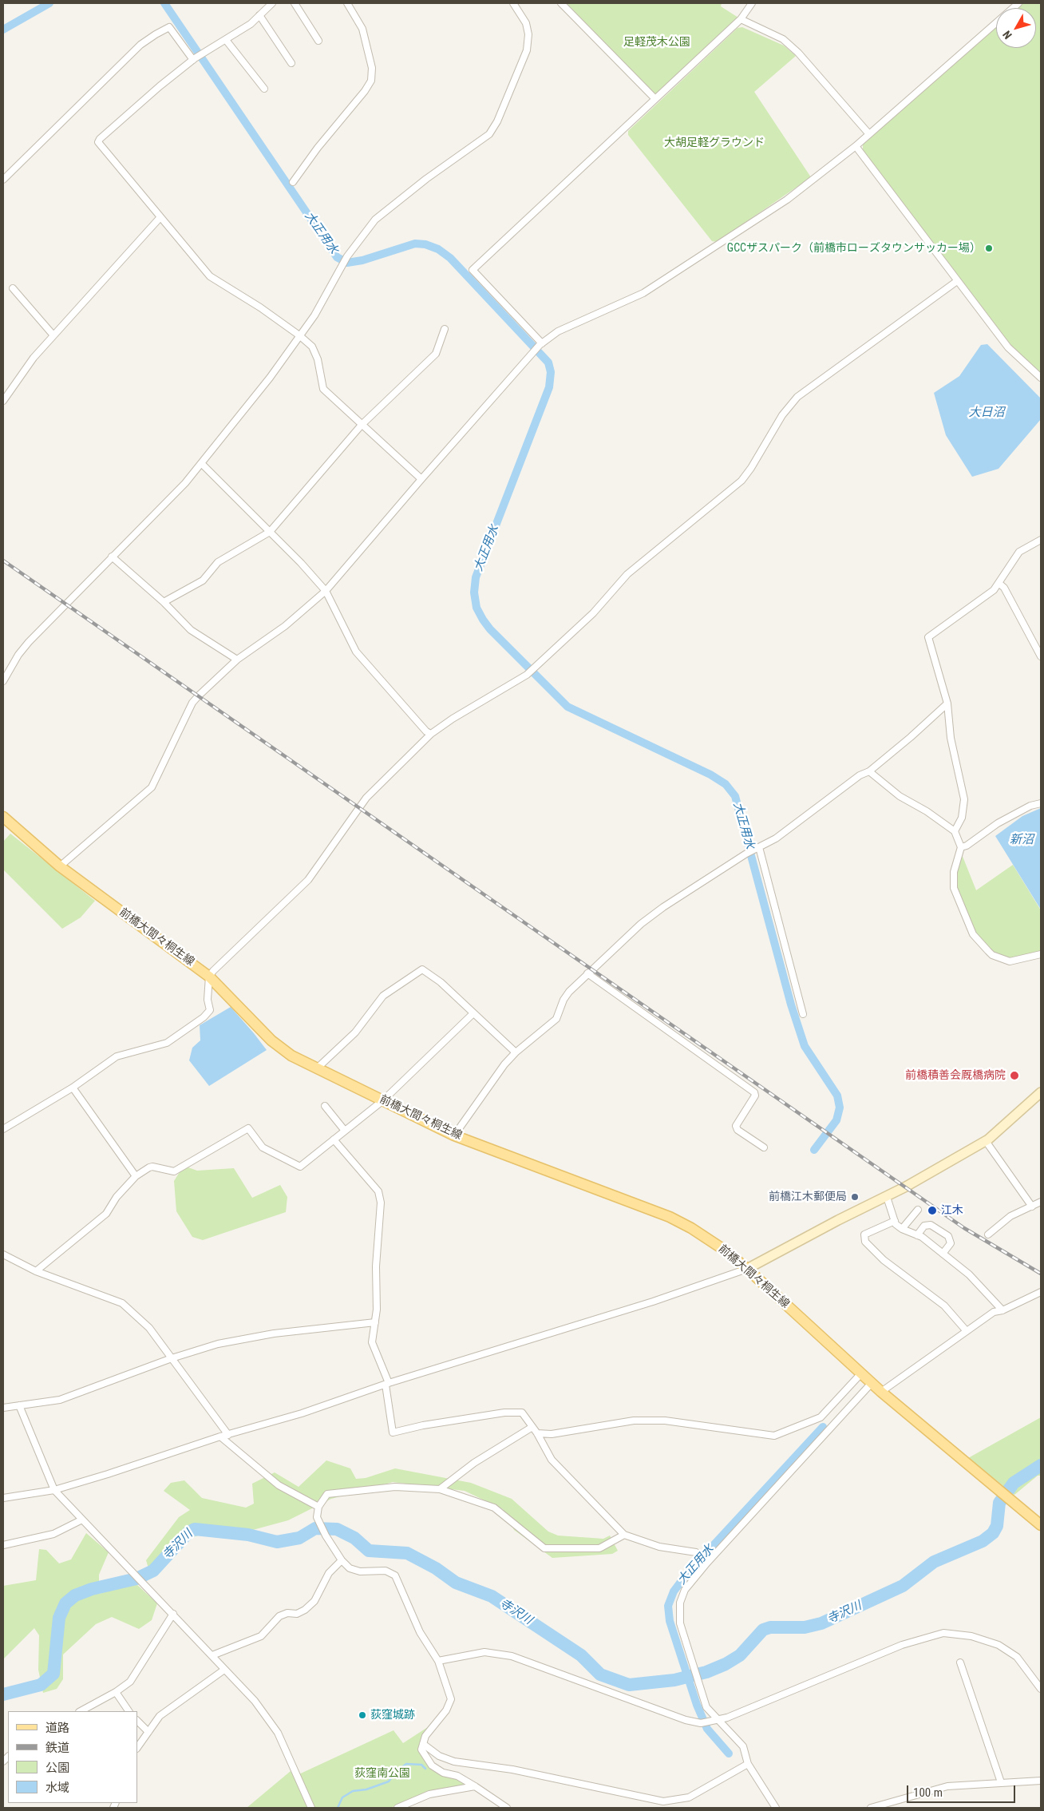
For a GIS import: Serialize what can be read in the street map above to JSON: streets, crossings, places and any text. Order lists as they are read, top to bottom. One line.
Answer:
{"streets":{"main road":["前橋大間々桐生線"]},"water":["大正用水","大日沼","新沼","寺沢川"],"parks":["足軽茂木公園","大胡足軽グラウンド","荻窪南公園"],"places":["GCCザスパーク（前橋市ローズタウンサッカー場）","前橋積善会厩橋病院","前橋江木郵便局","江木","荻窪城跡"],"legend":["道路","鉄道","公園","水域"],"scale_bar":"100 m","north":"bottom left"}
